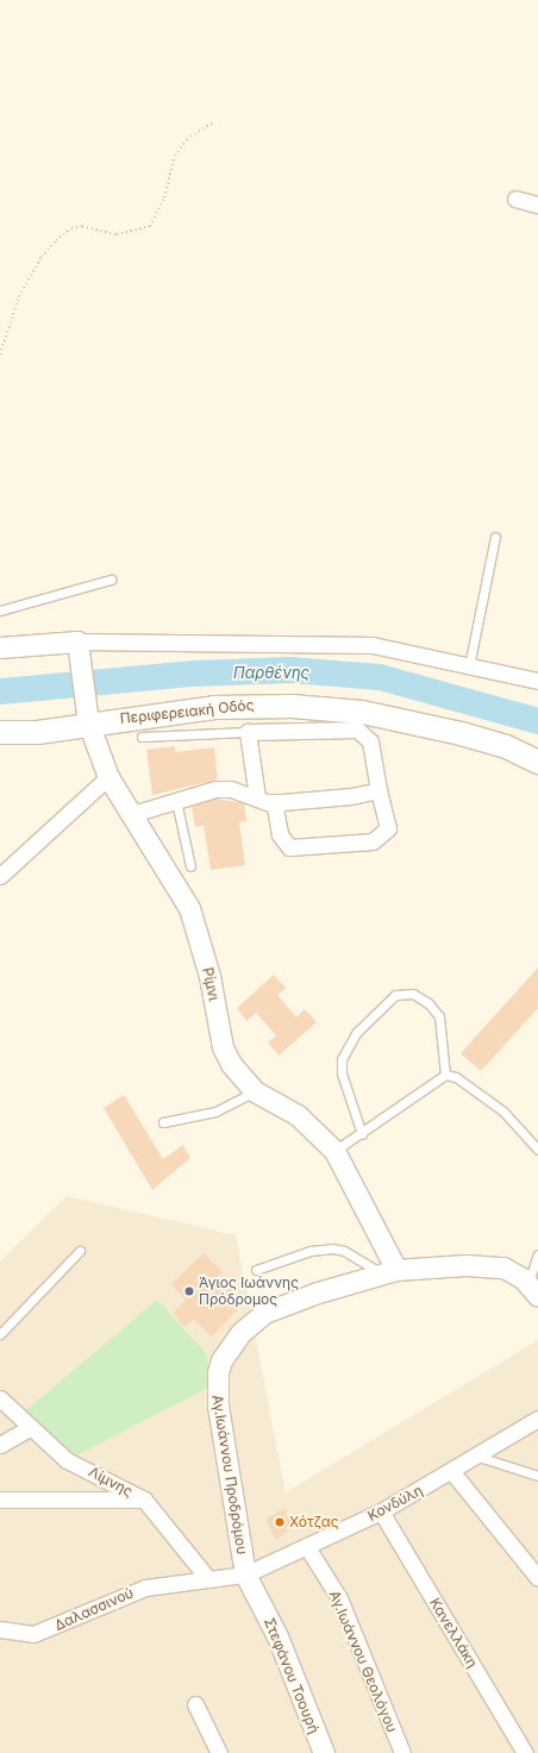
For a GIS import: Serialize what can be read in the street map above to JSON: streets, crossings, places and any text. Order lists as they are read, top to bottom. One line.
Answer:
{"streets":{"main road":["Περιφερειακή Οδός"],"street":["Ρίμνι","Αγ.Ιωάννου Προδρόμου","Λίμνης","Κονδύλη","Δαλασσινού","Κανελλάκη","Αγ.Ιωάννου Θεολόγου","Στεφάνου Τσουρή"]},"crossings":[["Περιφερειακή Οδός","Ρίμνι"],["Ρίμνι","Αγ.Ιωάννου Προδρόμου"],["Αγ.Ιωάννου Προδρόμου","Κονδύλη"],["Αγ.Ιωάννου Προδρόμου","Δαλασσινού"],["Αγ.Ιωάννου Προδρόμου","Στεφάνου Τσουρή"],["Λίμνης","Δαλασσινού"],["Κονδύλη","Δαλασσινού"],["Κονδύλη","Κανελλάκη"],["Κονδύλη","Αγ.Ιωάννου Θεολόγου"],["Κονδύλη","Στεφάνου Τσουρή"],["Δαλασσινού","Στεφάνου Τσουρή"]],"water":["Παρθένης"],"places":["Άγιος Ιωάννης Πρόδρομος","Χότζας"]}
